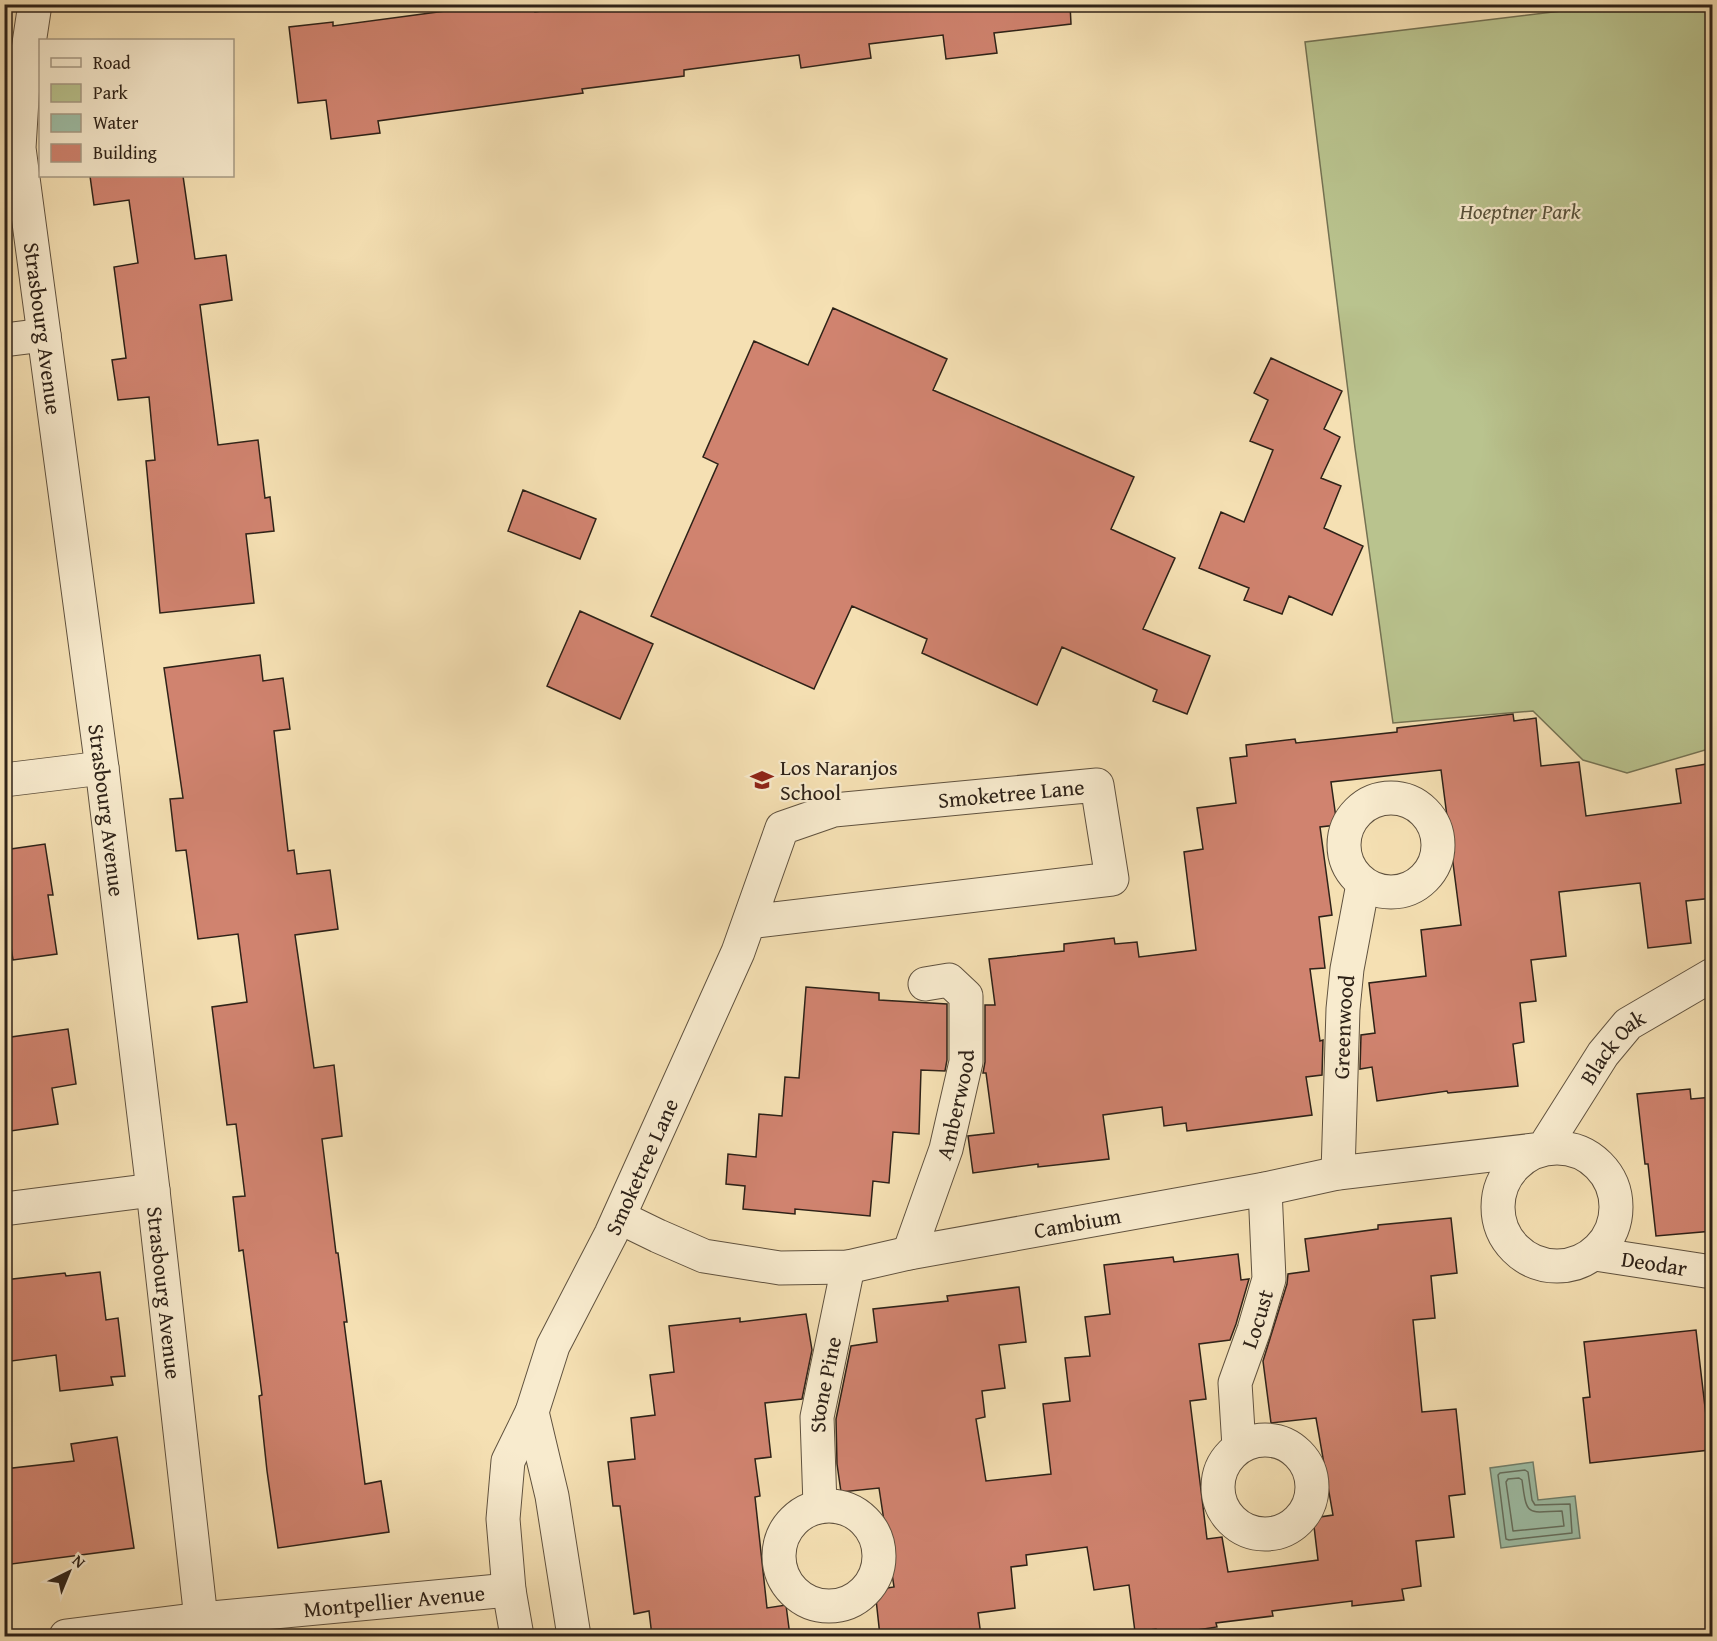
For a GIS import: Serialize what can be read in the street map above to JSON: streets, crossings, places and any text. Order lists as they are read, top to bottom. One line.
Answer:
{"streets":{"street":["Strasbourg Avenue","Smoketree Lane","Greenwood","Black Oak","Amberwood","Cambium","Deodar","Locust","Stone Pine","Montpellier Avenue"]},"crossings":[["Strasbourg Avenue","Montpellier Avenue"],["Smoketree Lane","Cambium"],["Smoketree Lane","Montpellier Avenue"],["Greenwood","Cambium"],["Black Oak","Cambium"],["Black Oak","Deodar"],["Amberwood","Cambium"],["Cambium","Deodar"],["Cambium","Locust"],["Cambium","Stone Pine"]],"parks":["Hoeptner Park"],"places":{"school or university":["Los Naranjos School"]},"legend":["Road","Park","Water","Building"],"north":"top right"}
